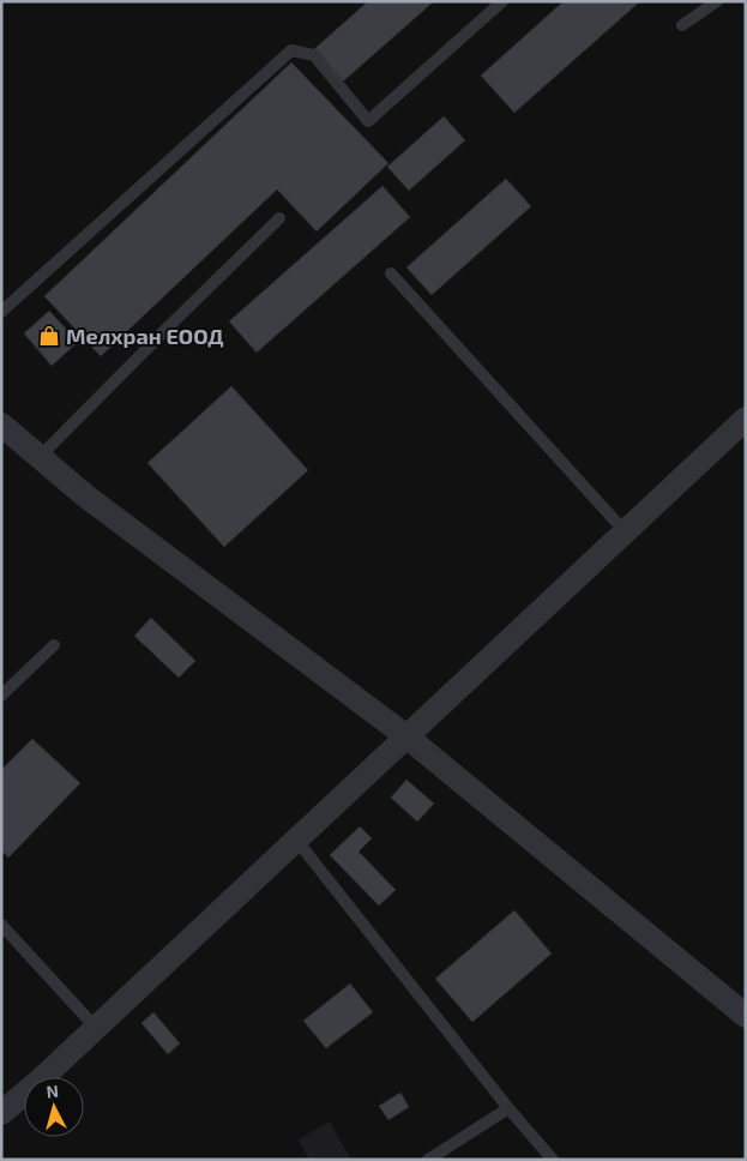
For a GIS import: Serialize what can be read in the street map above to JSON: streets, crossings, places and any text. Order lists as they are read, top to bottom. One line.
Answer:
{"places":{"shop":["Мелхран ЕООД"]},"north":"top"}
